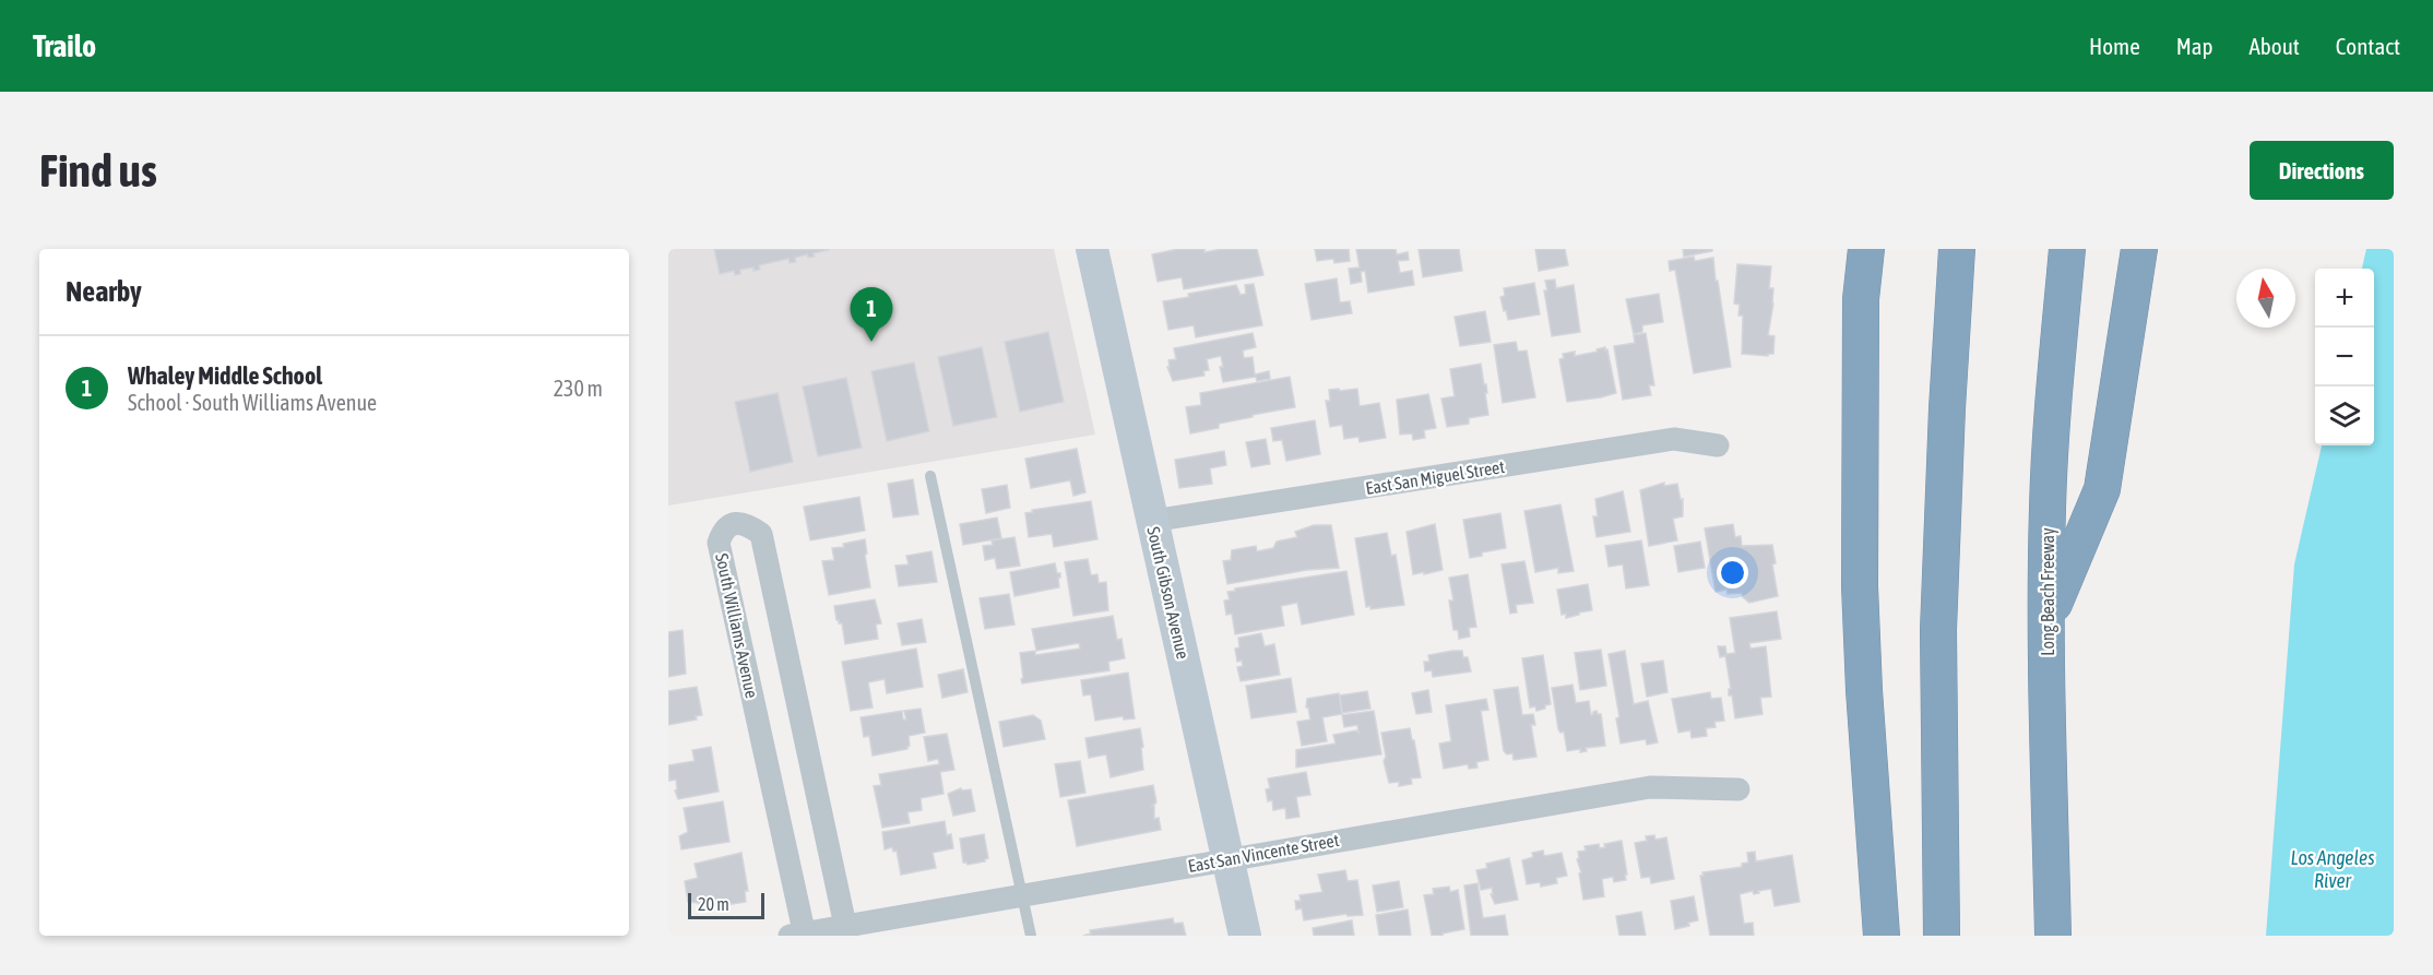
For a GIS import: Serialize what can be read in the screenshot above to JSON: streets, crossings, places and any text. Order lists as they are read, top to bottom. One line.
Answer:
{"streets":{"highway":["Long Beach Freeway"],"street":["East San Miguel Street","South Gibson Avenue","South Williams Avenue","East San Vincente Street"]},"crossings":[["East San Miguel Street","South Gibson Avenue"],["South Gibson Avenue","East San Vincente Street"],["South Williams Avenue","East San Vincente Street"]],"water":["Los Angeles River"],"scale_bar":"20 m","north":"top","page":{"header":"Trailo","nav":["Home","Map","About","Contact"],"buttons":"Directions","title":"Find us","heading":"Nearby","map_buttons":["+","−"],"pins":"1","list":[{"mark":"1","name":"Whaley Middle School","note":"School · South Williams Avenue","value":"230 m"}],"scale":"20 m"}}
